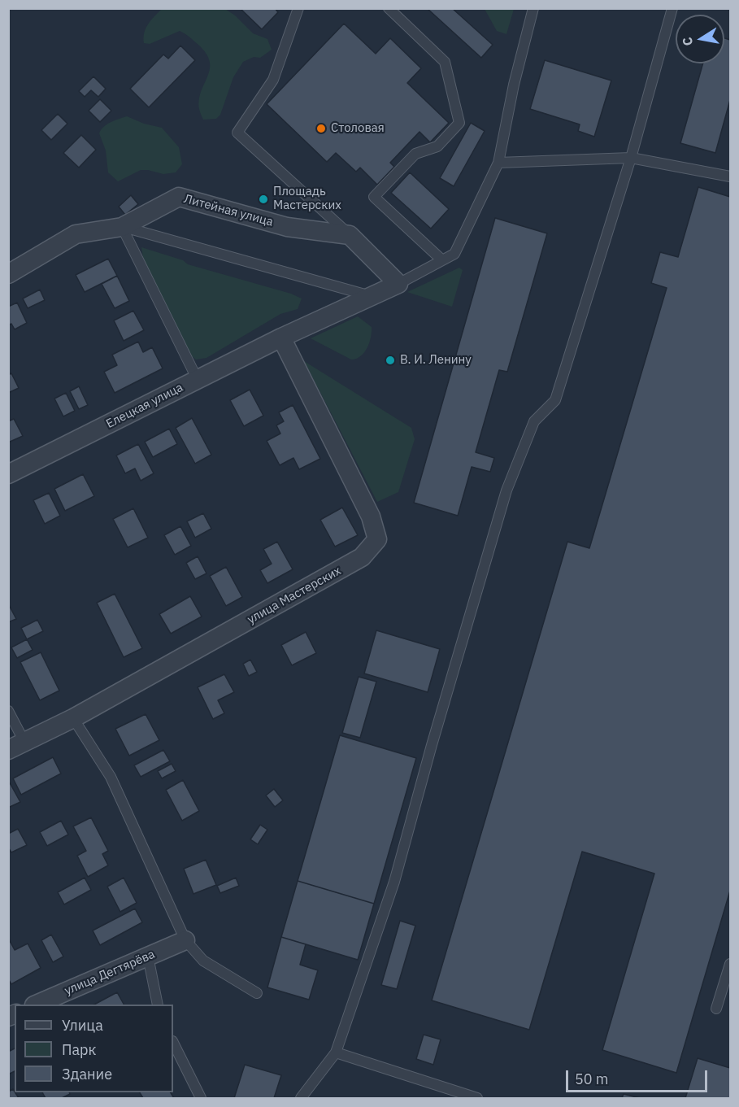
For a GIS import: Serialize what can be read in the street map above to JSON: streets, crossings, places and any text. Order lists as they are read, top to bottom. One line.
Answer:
{"streets":{"street":["Литейная улица","Елецкая улица","улица Мастерских","улица Дегтярёва"]},"crossings":[["Елецкая улица","улица Мастерских"]],"places":["Столовая","Площадь Мастерских","В. И. Ленину"],"legend":["Улица","Парк","Здание"],"scale_bar":"50 m","north":"left"}
